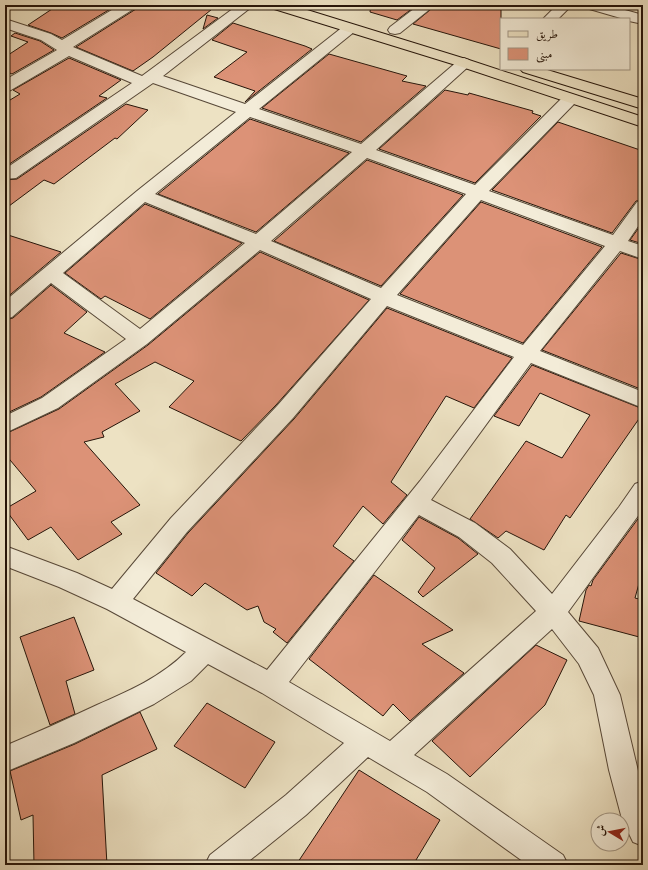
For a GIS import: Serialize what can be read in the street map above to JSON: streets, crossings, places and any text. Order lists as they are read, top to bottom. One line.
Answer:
{"legend":["طريق","مبنى"],"north":"left"}
